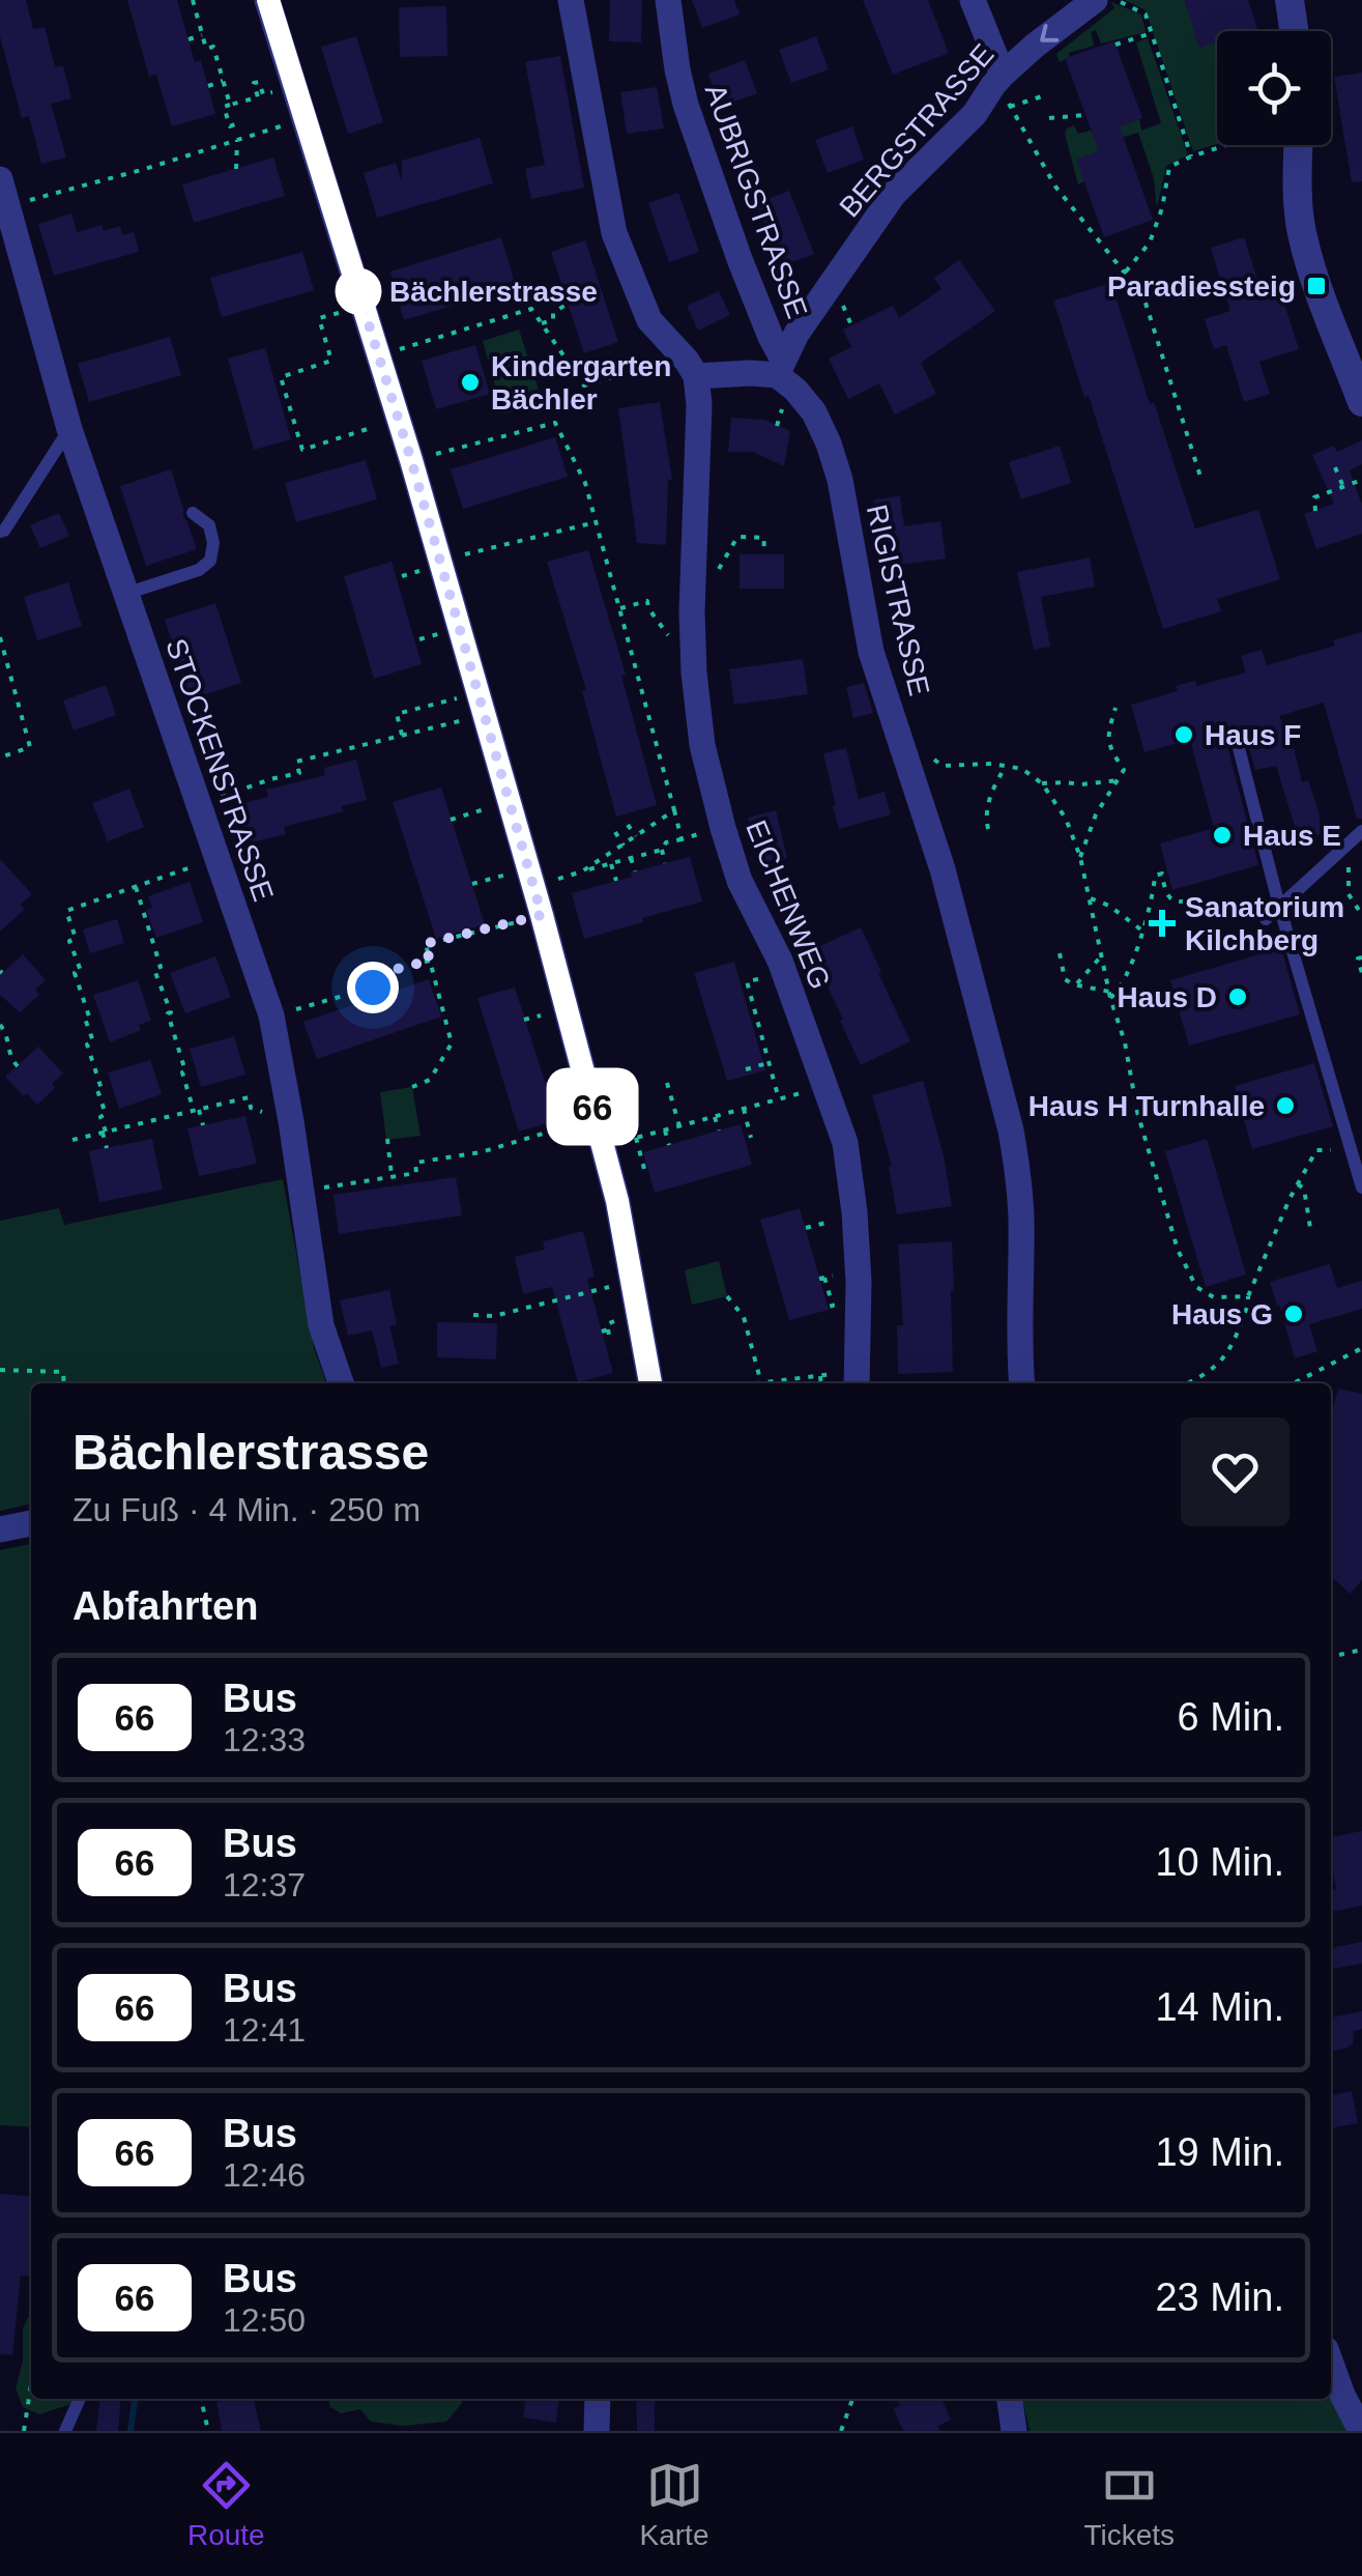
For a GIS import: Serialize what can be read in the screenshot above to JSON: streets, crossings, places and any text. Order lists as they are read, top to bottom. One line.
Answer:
{"streets":{"street":["BERGSTRASSE","AUBRIGSTRASSE","RIGISTRASSE","STOCKENSTRASSE","EICHENWEG"]},"crossings":[["BERGSTRASSE","AUBRIGSTRASSE"],["BERGSTRASSE","RIGISTRASSE"],["AUBRIGSTRASSE","RIGISTRASSE"]],"places":{"transit":["Paradiessteig"],"other":["Bächlerstrasse","Kindergarten Bächler","Haus F","Haus E","Haus D","Haus H Turnhalle","Haus G"],"health":["Sanatorium Kilchberg"]},"lines":["bus line 66"],"page":{"on_map":"66","heading":[["Bächlerstrasse","Zu Fuß · 4 Min. · 250 m"],"Abfahrten"],"list":[{"mark":"66","name":"Bus","note":"12:33","value":"6 Min."},{"mark":"66","name":"Bus","note":"12:37","value":"10 Min."},{"mark":"66","name":"Bus","note":"12:41","value":"14 Min."},{"mark":"66","name":"Bus","note":"12:46","value":"19 Min."},{"mark":"66","name":"Bus","note":"12:50","value":"23 Min."}],"tabs":["Route","Karte","Tickets"]}}
